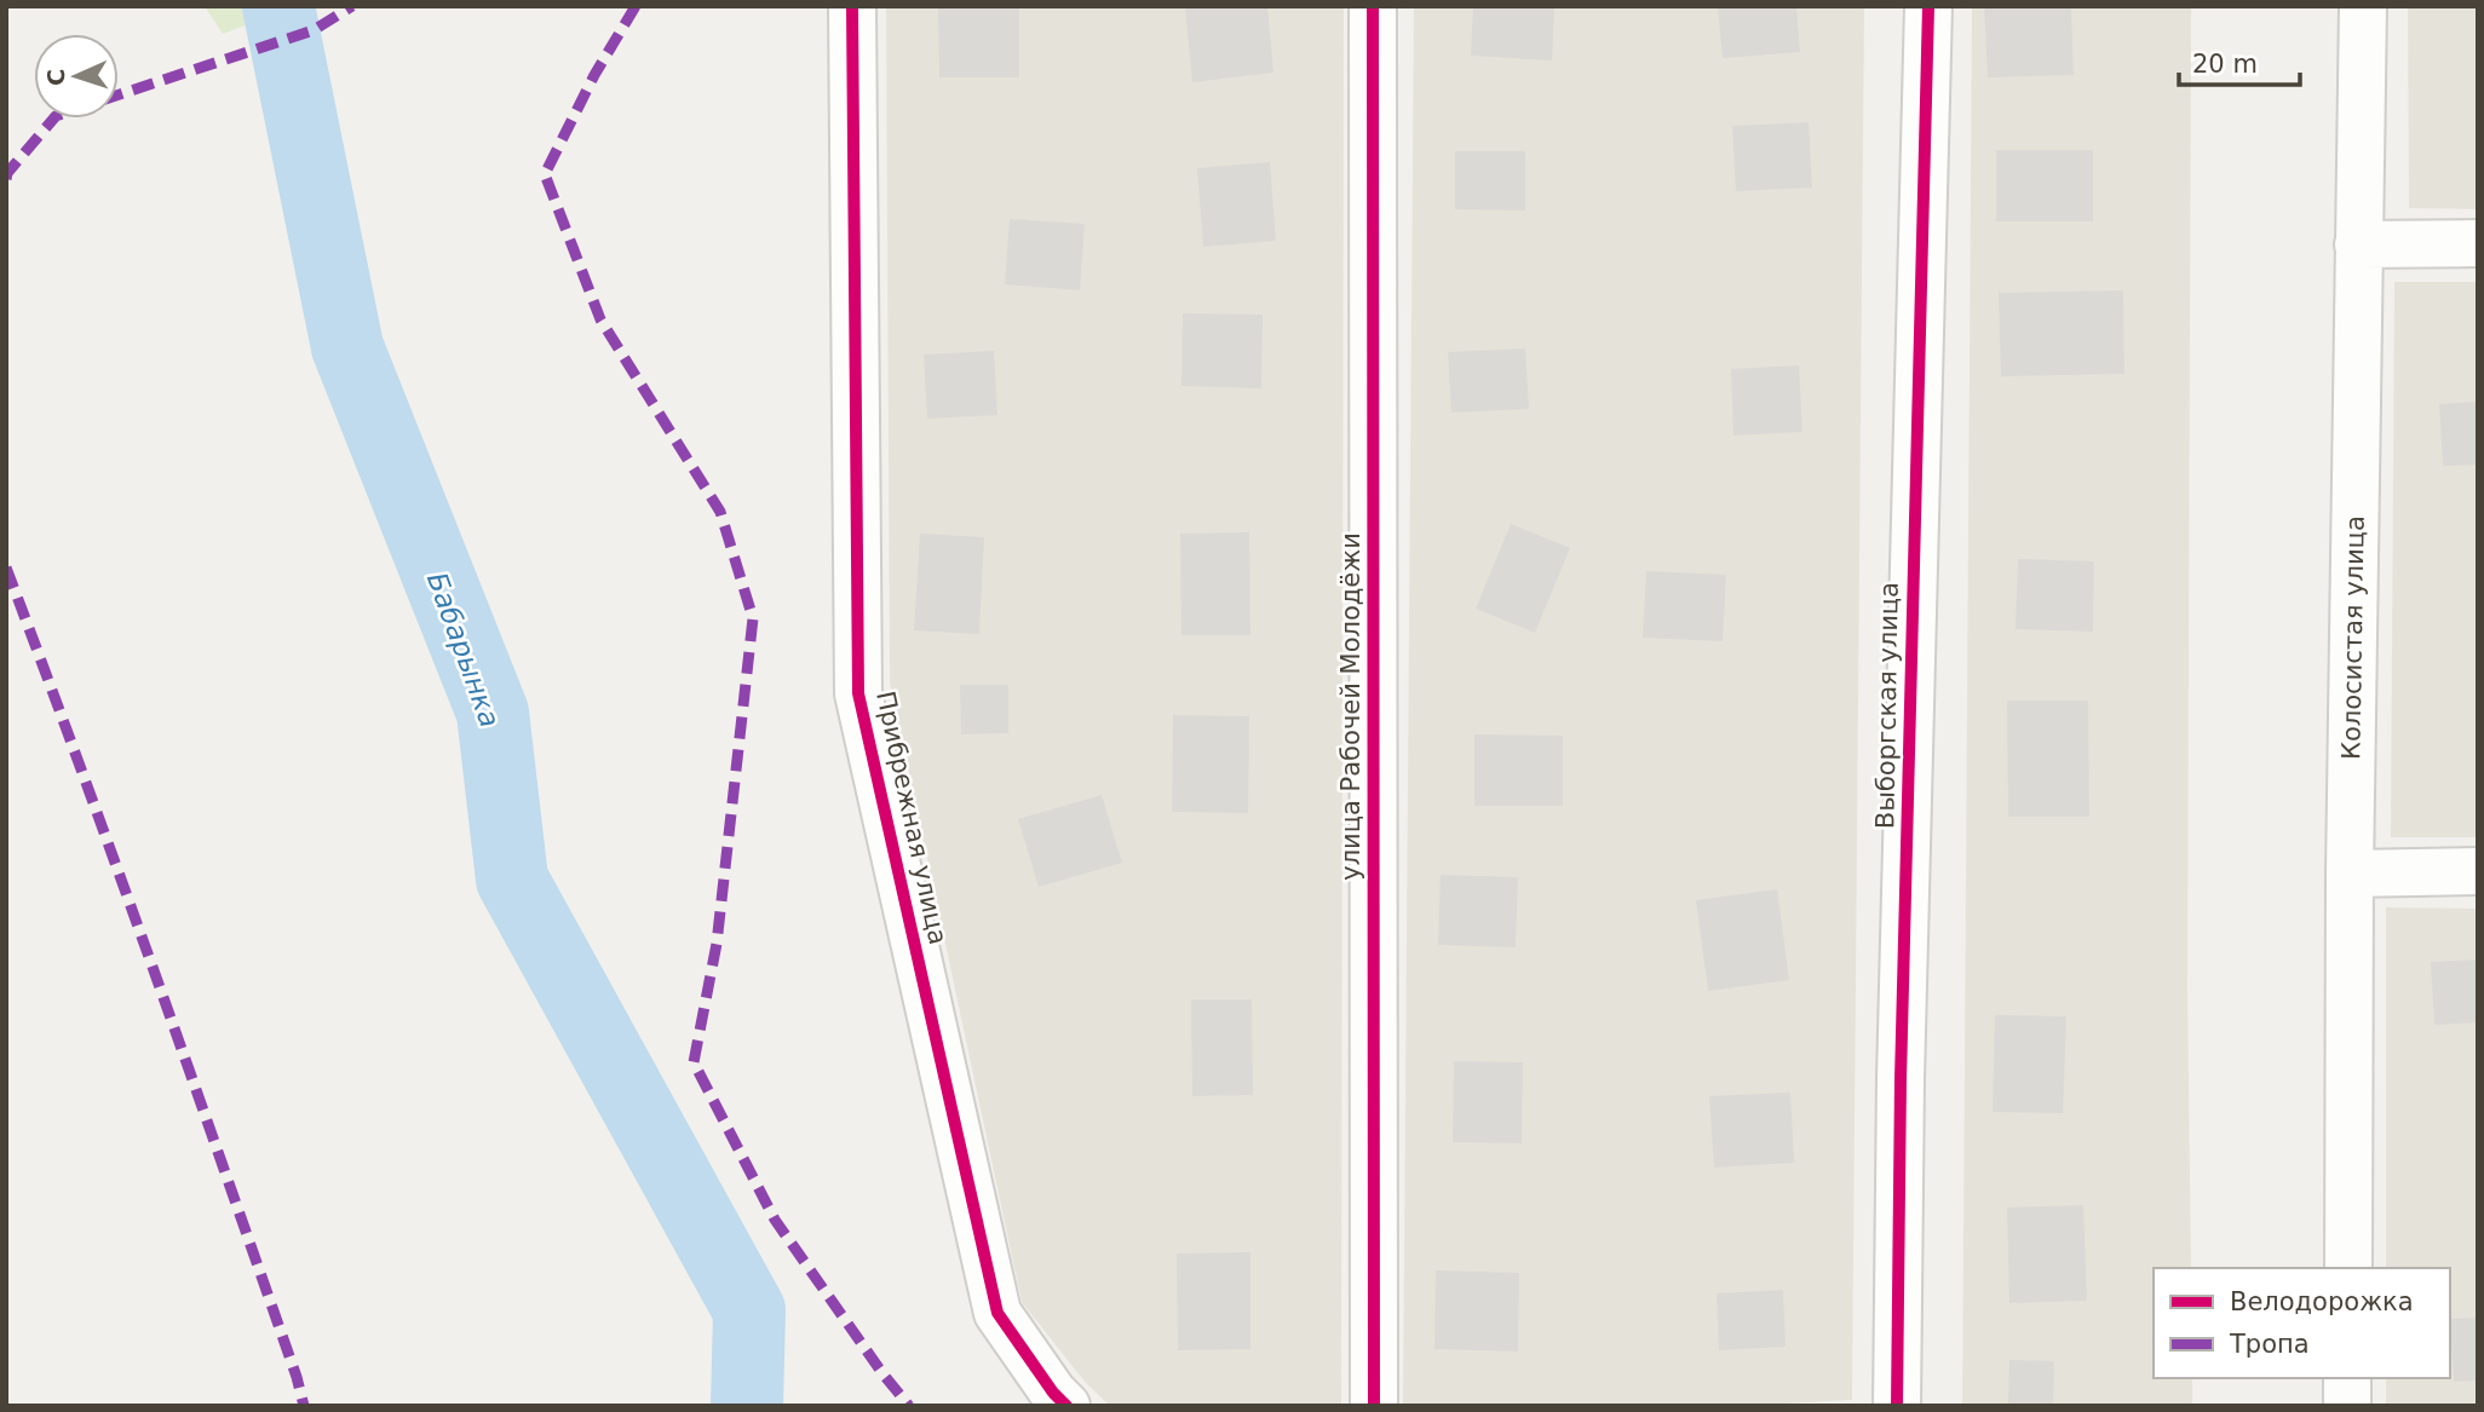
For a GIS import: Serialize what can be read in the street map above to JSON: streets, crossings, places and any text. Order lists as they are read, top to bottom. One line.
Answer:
{"streets":{"street":["Колосистая улица","Выборгская улица","улица Рабочей Молодёжи","Прибрежная улица"]},"water":["Бабарынка"],"legend":["Велодорожка","Тропа"],"scale_bar":"20 m","north":"left"}
